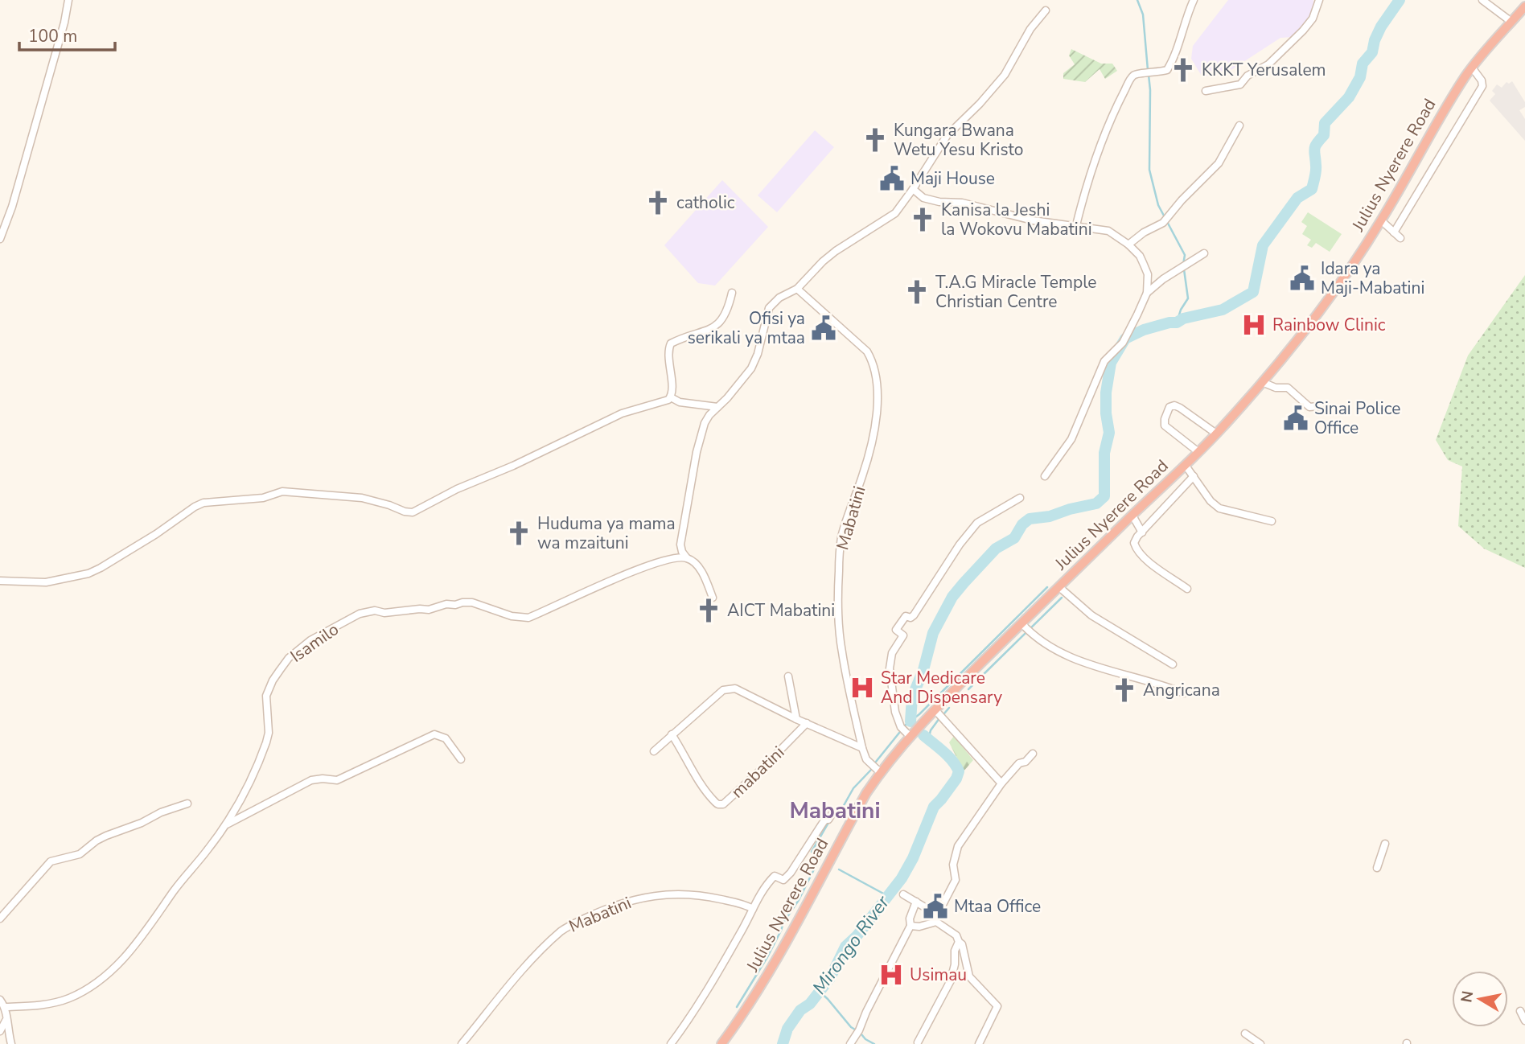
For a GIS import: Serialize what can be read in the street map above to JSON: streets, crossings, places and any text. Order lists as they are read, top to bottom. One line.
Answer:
{"streets":{"highway":["Julius Nyerere Road"],"street":["Mabatini","Isamilo","mabatini"]},"crossings":[["Julius Nyerere Road","Mabatini"]],"districts":["Mabatini"],"water":["Mirongo River"],"places":{"church":["KKKT Yerusalem","Kungara Bwana Wetu Yesu Kristo","catholic","Kanisa la Jeshi la Wokovu Mabatini","T.A.G Miracle Temple Christian Centre","Huduma ya mama wa mzaituni","AICT Mabatini","Angricana"],"public building":["Maji House","Idara ya Maji-Mabatini","Ofisi ya serikali ya mtaa","Sinai Police Office","Mtaa Office"],"hospital":["Rainbow Clinic","Star Medicare And Dispensary","Usimau"]},"scale_bar":"100 m","north":"left"}
